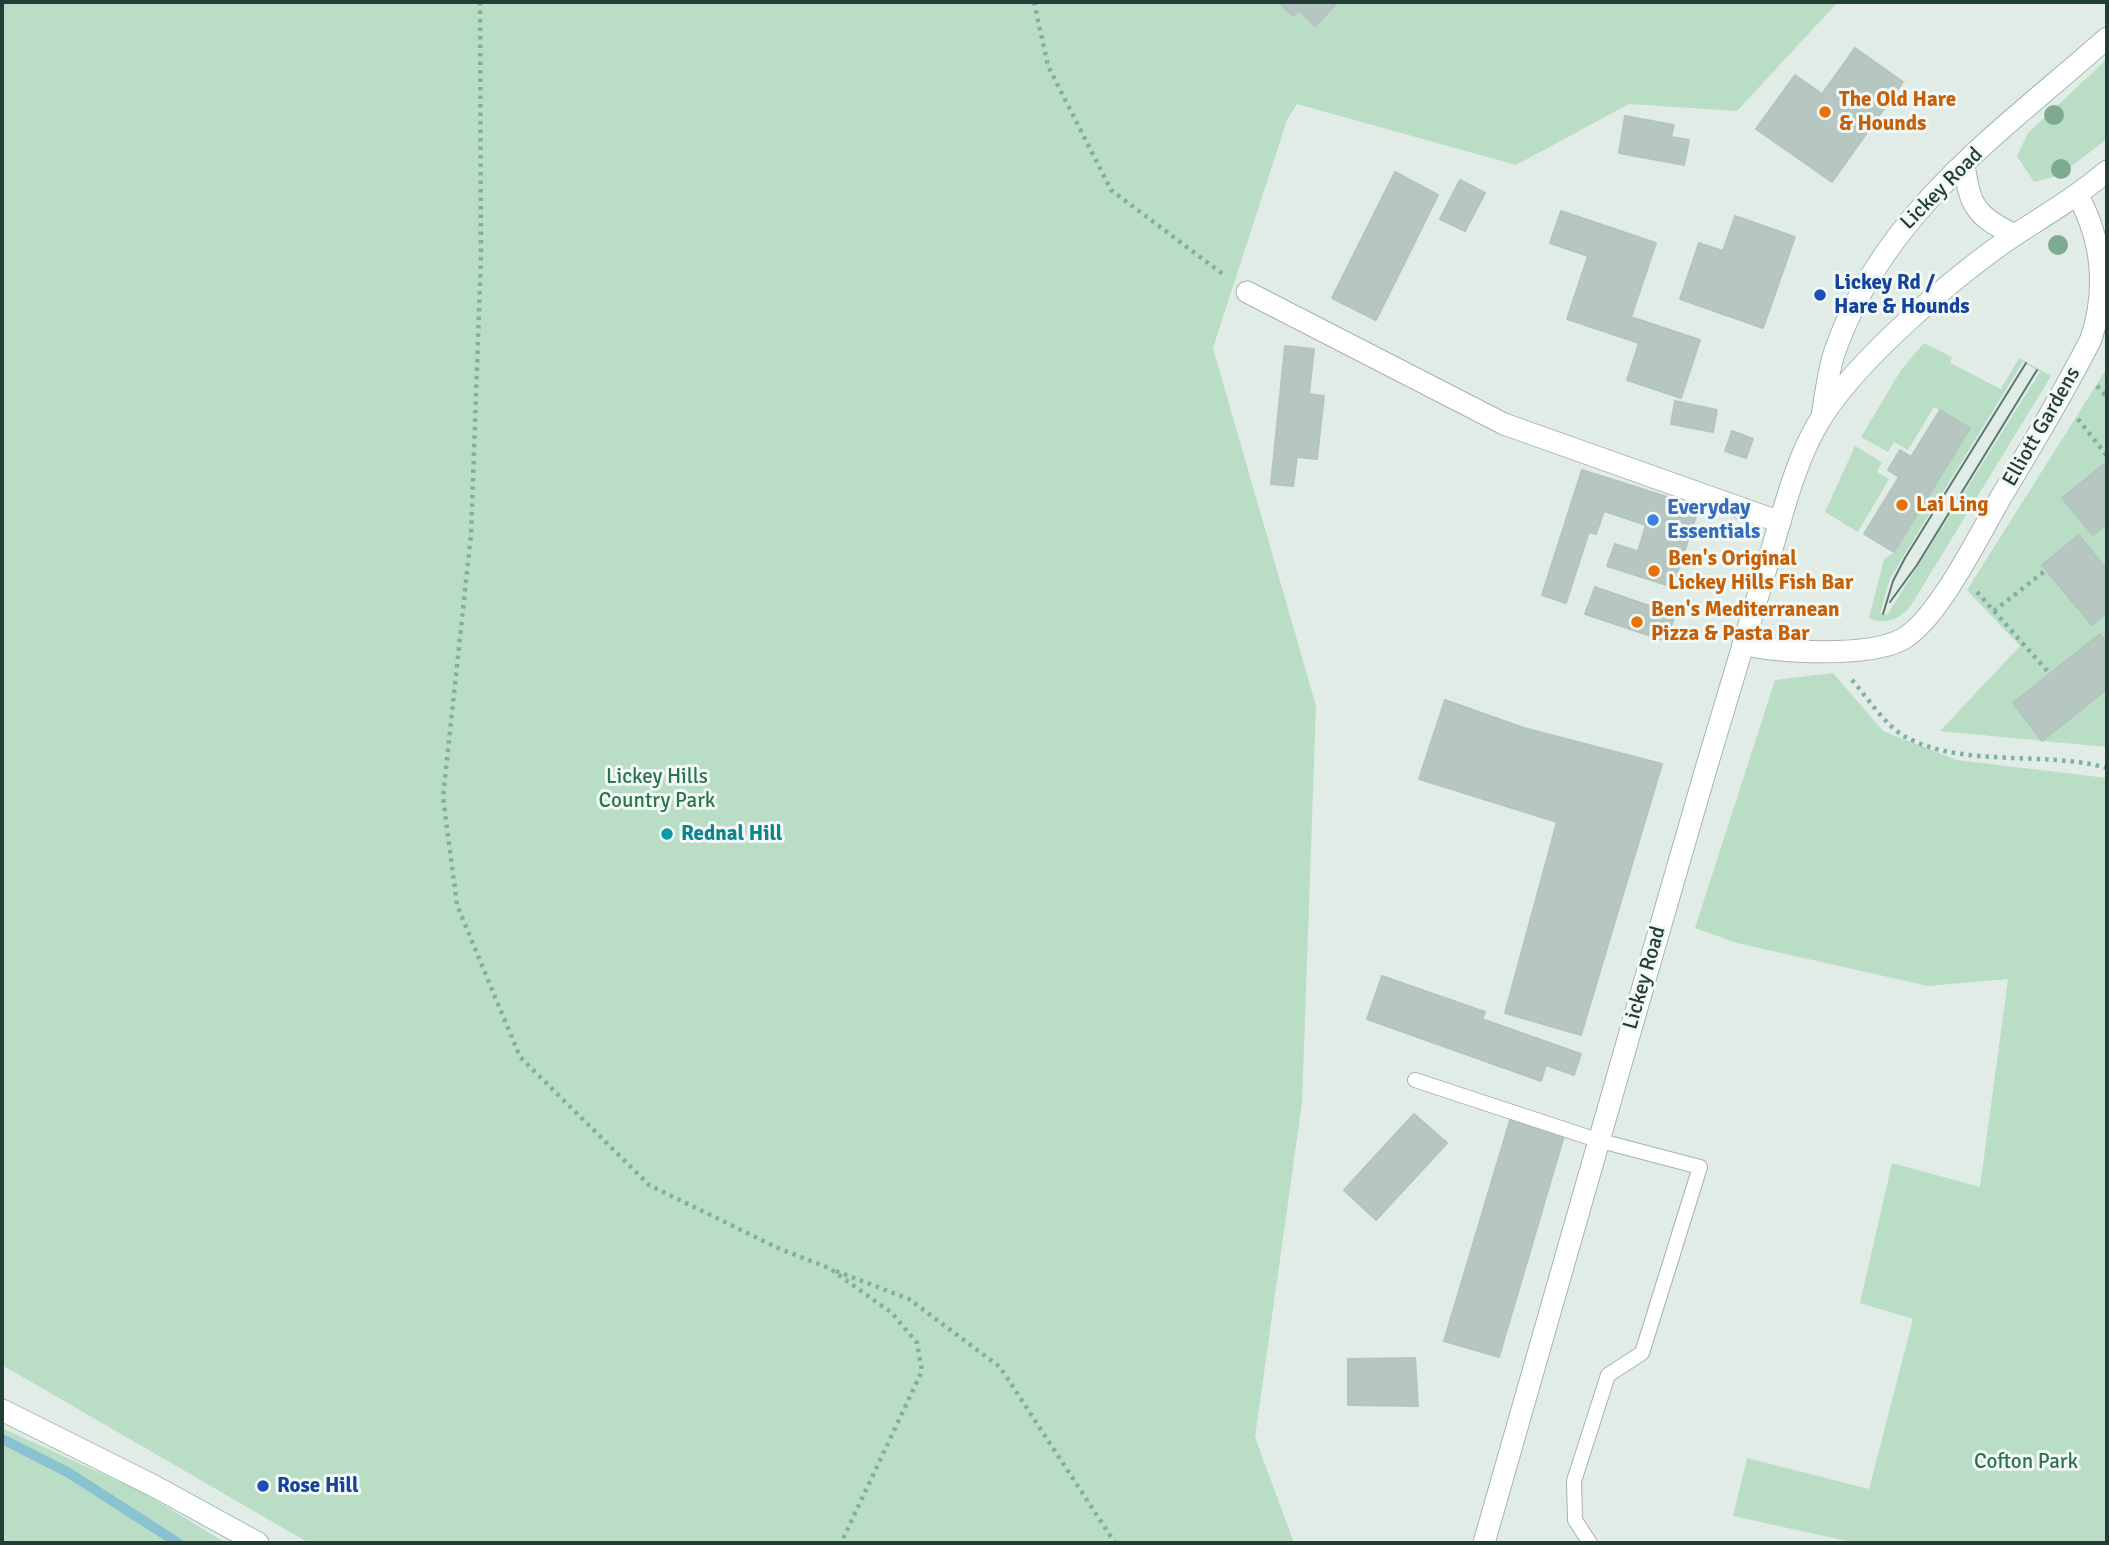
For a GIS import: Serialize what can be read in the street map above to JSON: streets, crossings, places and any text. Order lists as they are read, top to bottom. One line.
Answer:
{"streets":{"main road":["Lickey Road","Elliott Gardens"]},"crossings":[["Lickey Road","Elliott Gardens"]],"parks":["Lickey Hills Country Park","Cofton Park"],"places":["The Old Hare & Hounds","Lickey Rd / Hare & Hounds","Lai Ling","Everyday Essentials","Ben's Original Lickey Hills Fish Bar","Ben's Mediterranean Pizza & Pasta Bar","Rednal Hill","Rose Hill"]}
